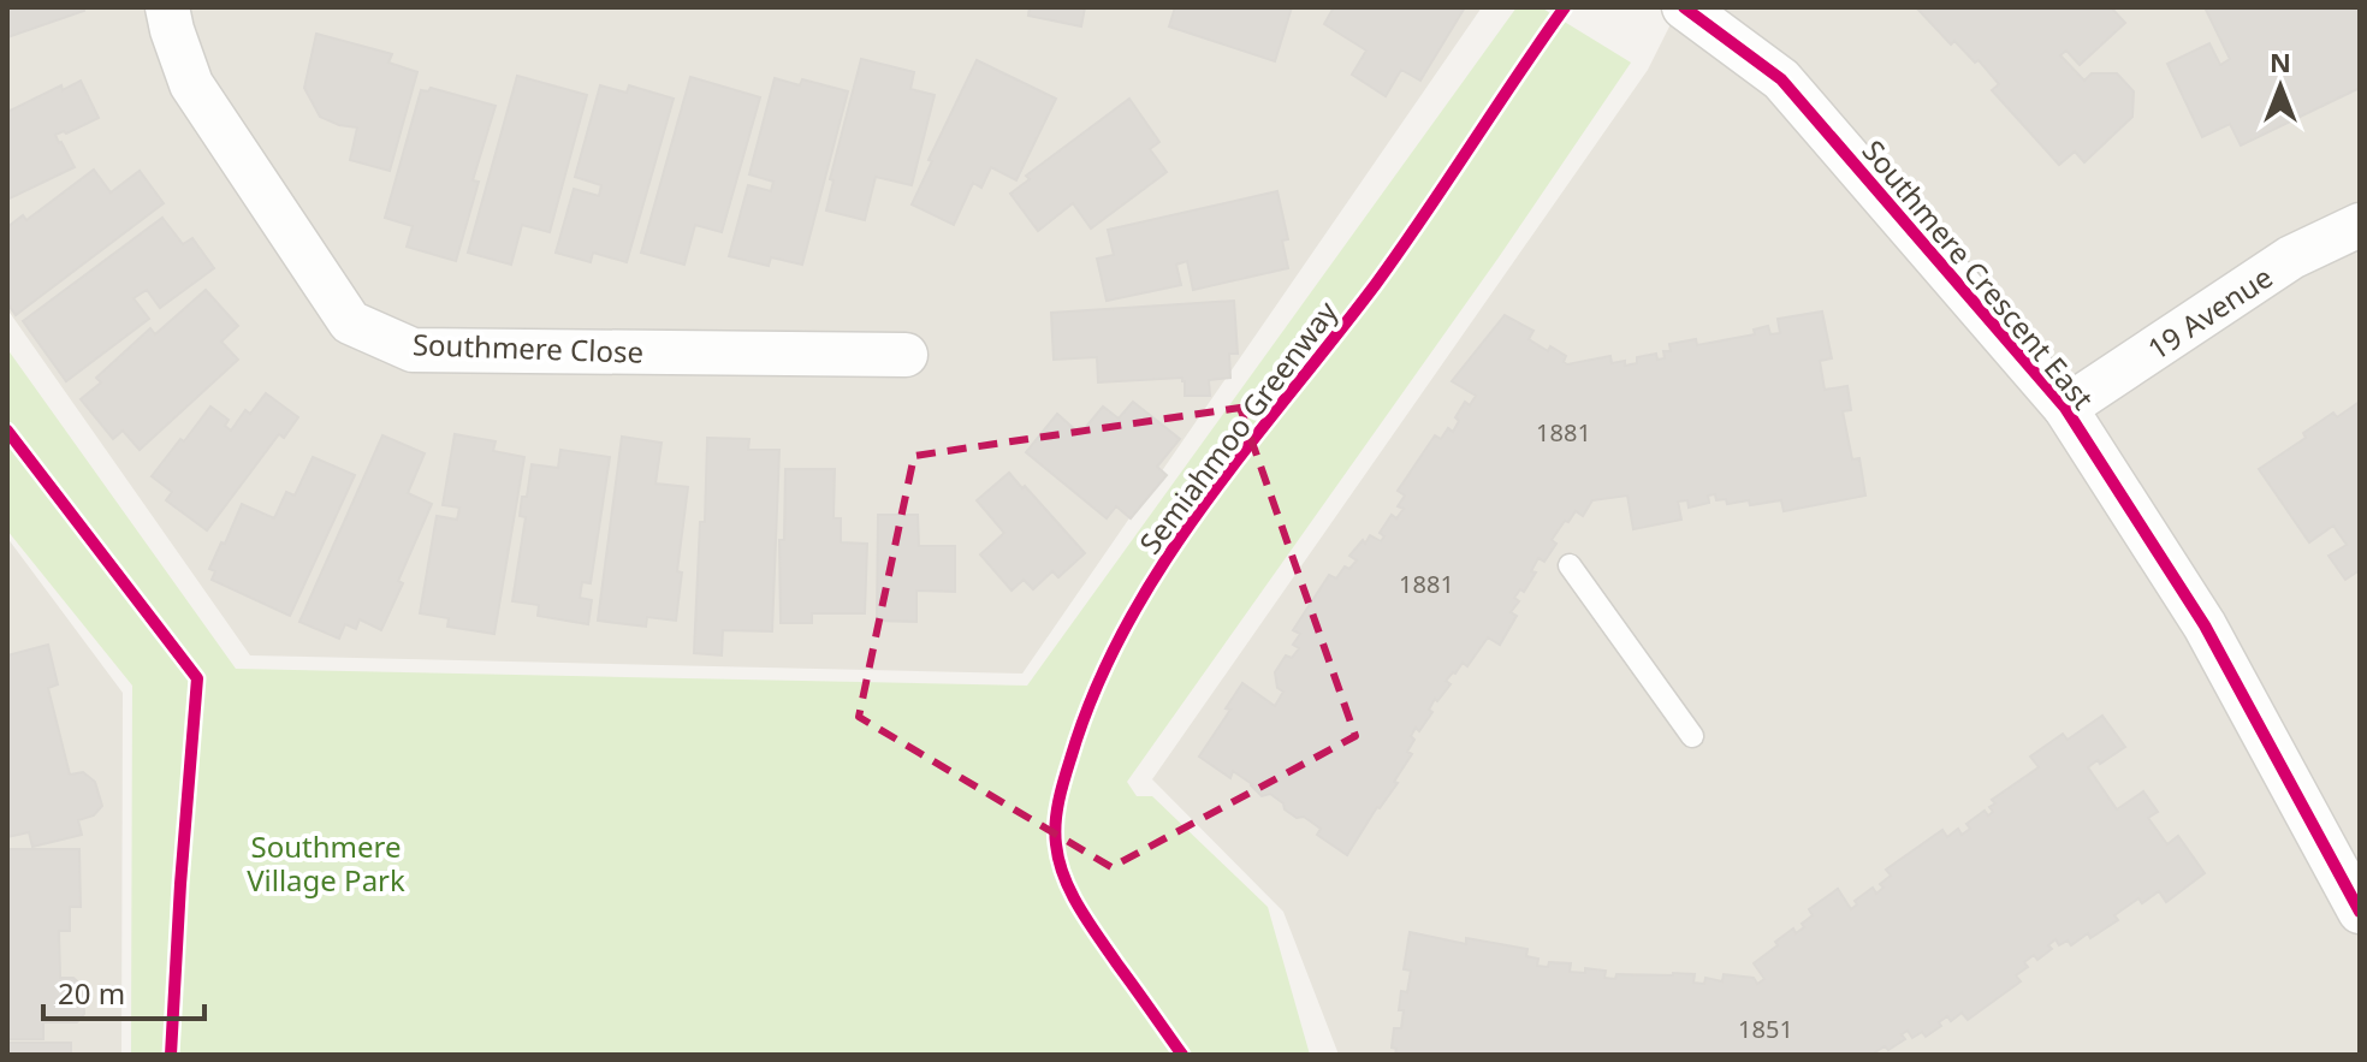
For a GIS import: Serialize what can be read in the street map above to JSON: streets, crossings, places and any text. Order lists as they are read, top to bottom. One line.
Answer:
{"streets":{"street":["Southmere Crescent East","19 Avenue","Southmere Close"],"cycle path":["Semiahmoo Greenway"]},"crossings":[["Southmere Crescent East","19 Avenue"]],"parks":["Southmere Village Park"],"house_numbers":["1881","1881","1851"],"scale_bar":"20 m","north":"top"}
